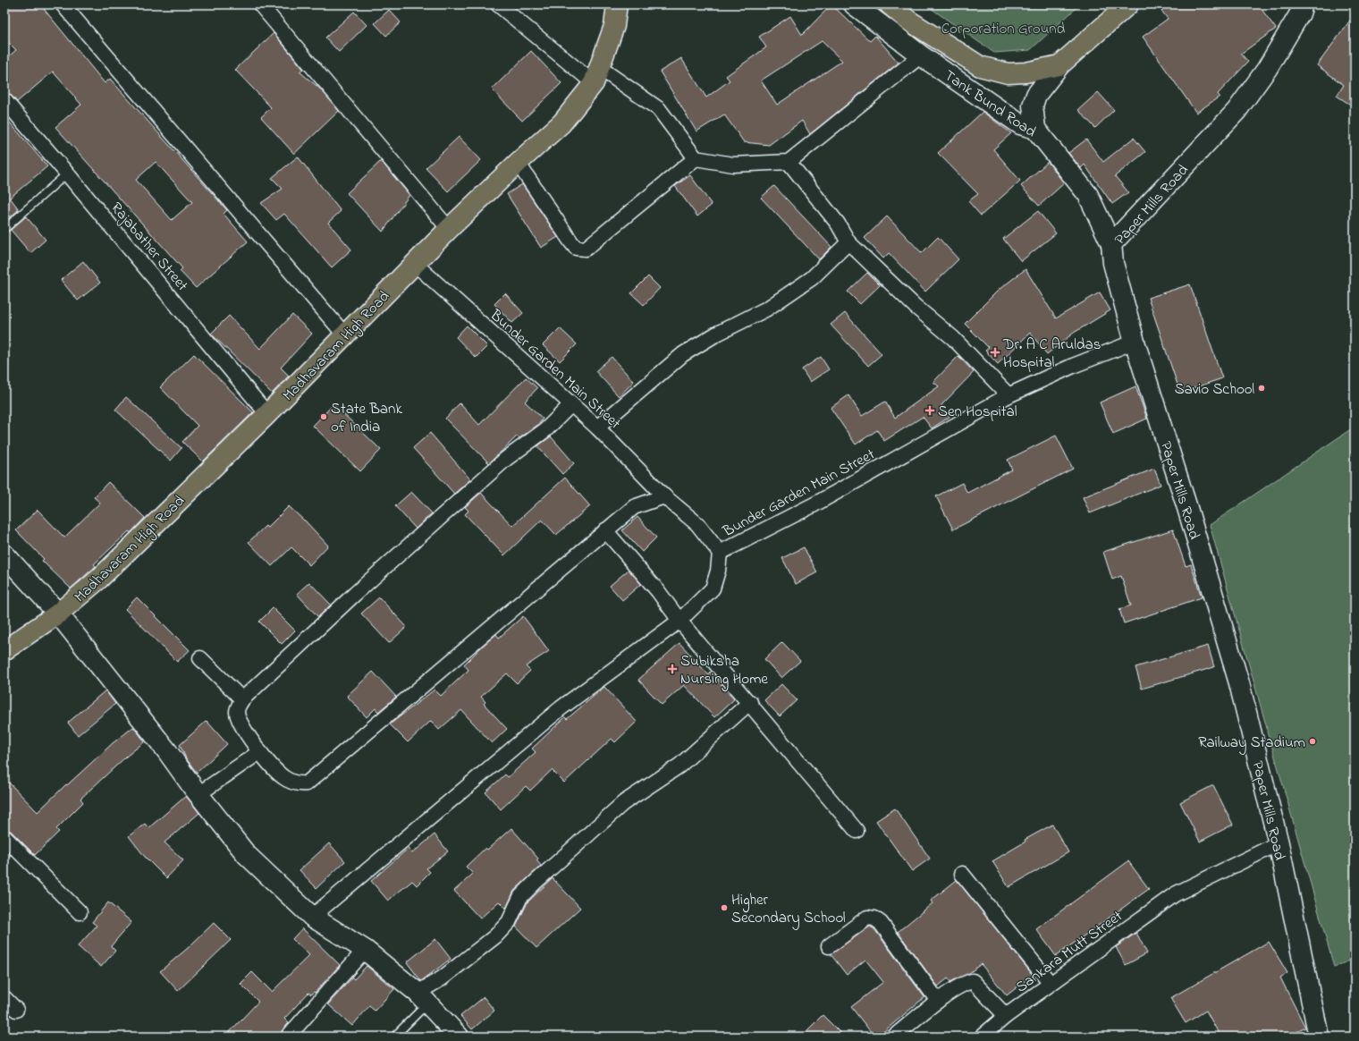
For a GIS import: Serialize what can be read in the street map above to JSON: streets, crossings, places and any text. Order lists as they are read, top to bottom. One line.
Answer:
{"streets":{"main road":["Tank Bund Road","Paper Mills Road","Madhavaram High Road"],"street":["Rajabather Street","Bunder Garden Main Street","Sankara Mutt Street"]},"crossings":[["Tank Bund Road","Paper Mills Road"],["Paper Mills Road","Bunder Garden Main Street"],["Paper Mills Road","Sankara Mutt Street"],["Rajabather Street","Madhavaram High Road"],["Madhavaram High Road","Bunder Garden Main Street"]],"parks":["Corporation Ground"],"places":{"health":["Dr. A C Aruldas Hospital","Sen Hospital","Subiksha Nursing Home"],"other":["Savio School","State Bank of India","Railway Stadium","Higher Secondary School"]}}
